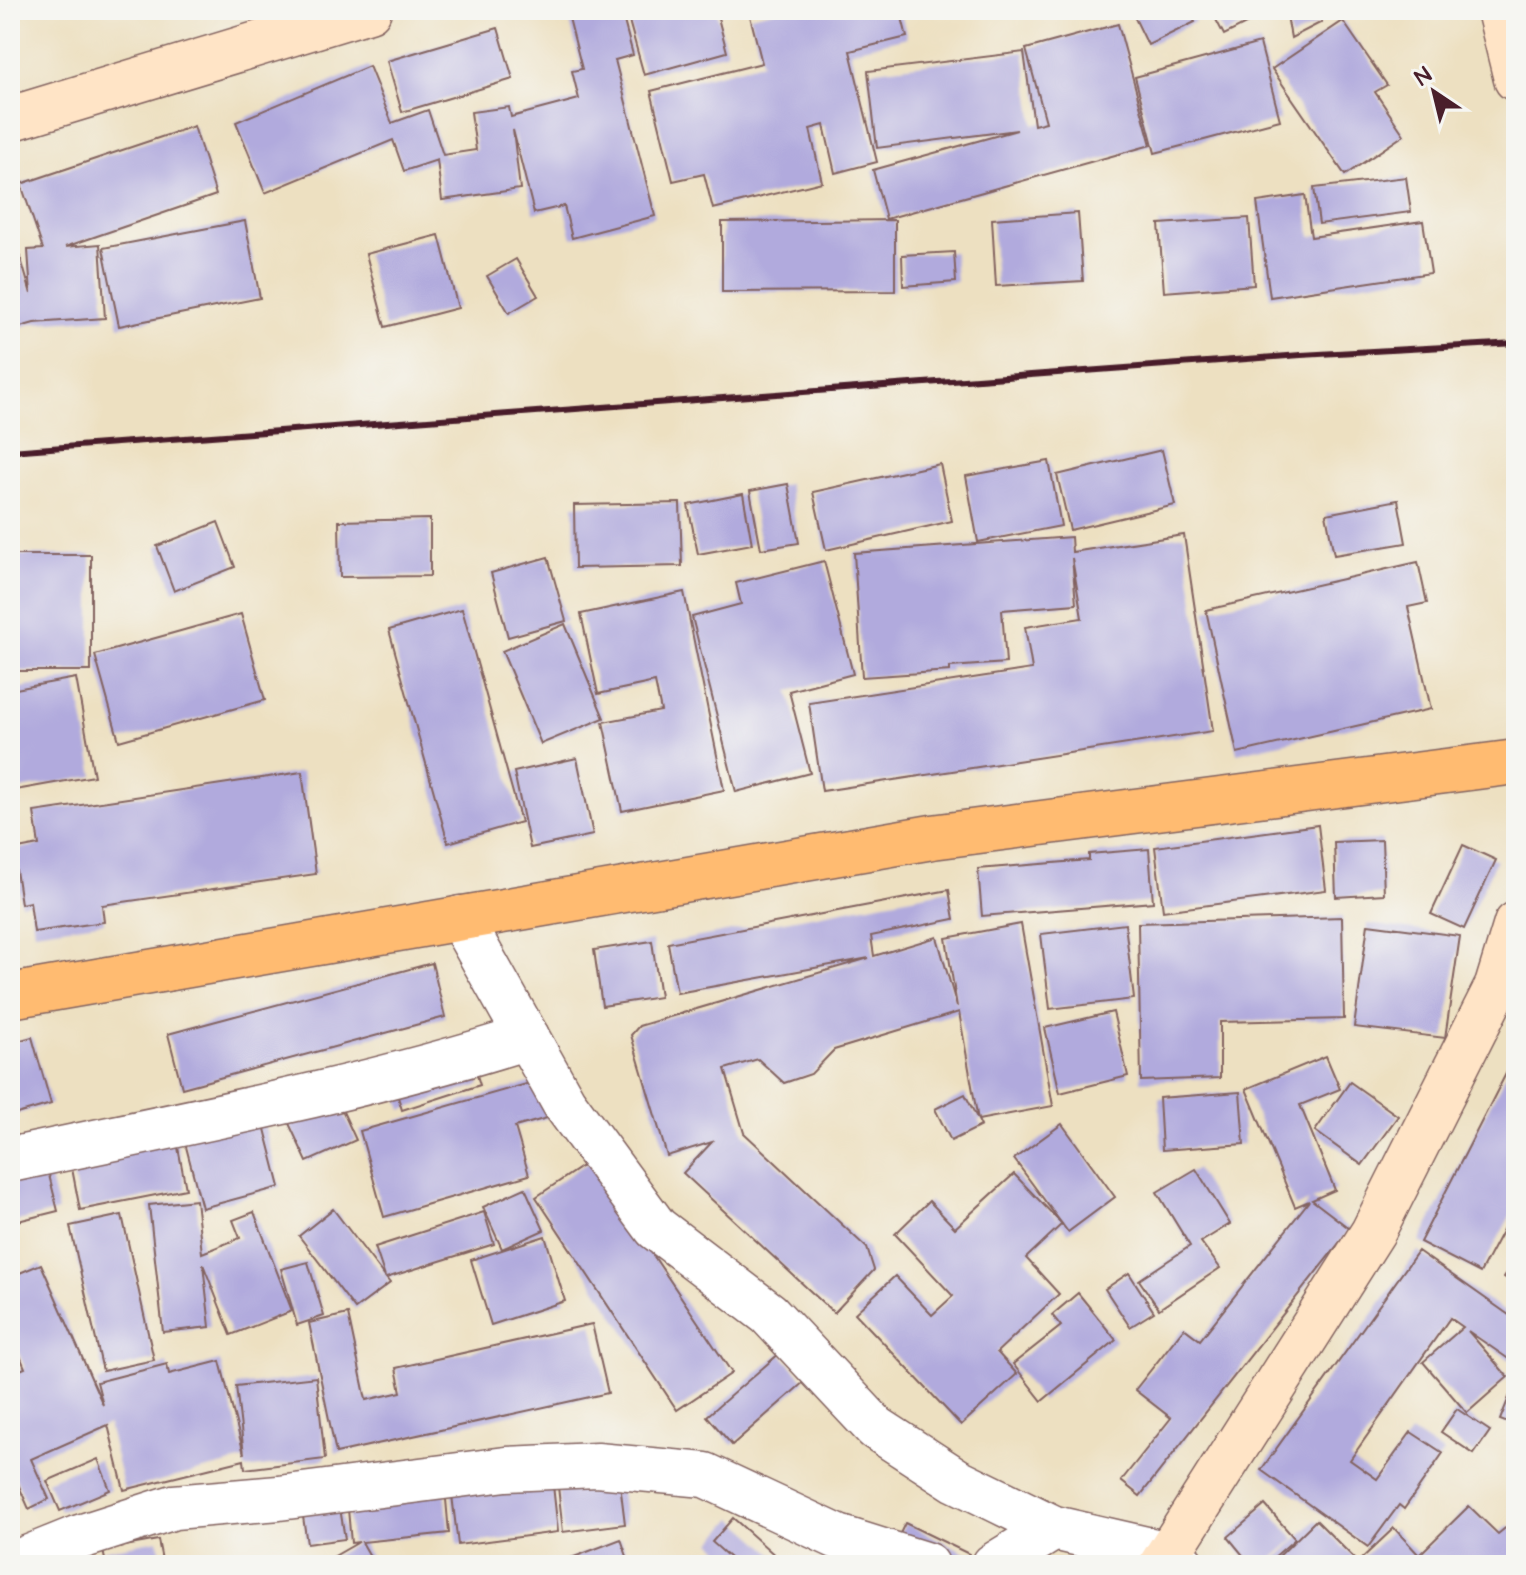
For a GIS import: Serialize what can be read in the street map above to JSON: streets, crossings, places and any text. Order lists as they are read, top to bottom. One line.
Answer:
{"north":"top left"}
